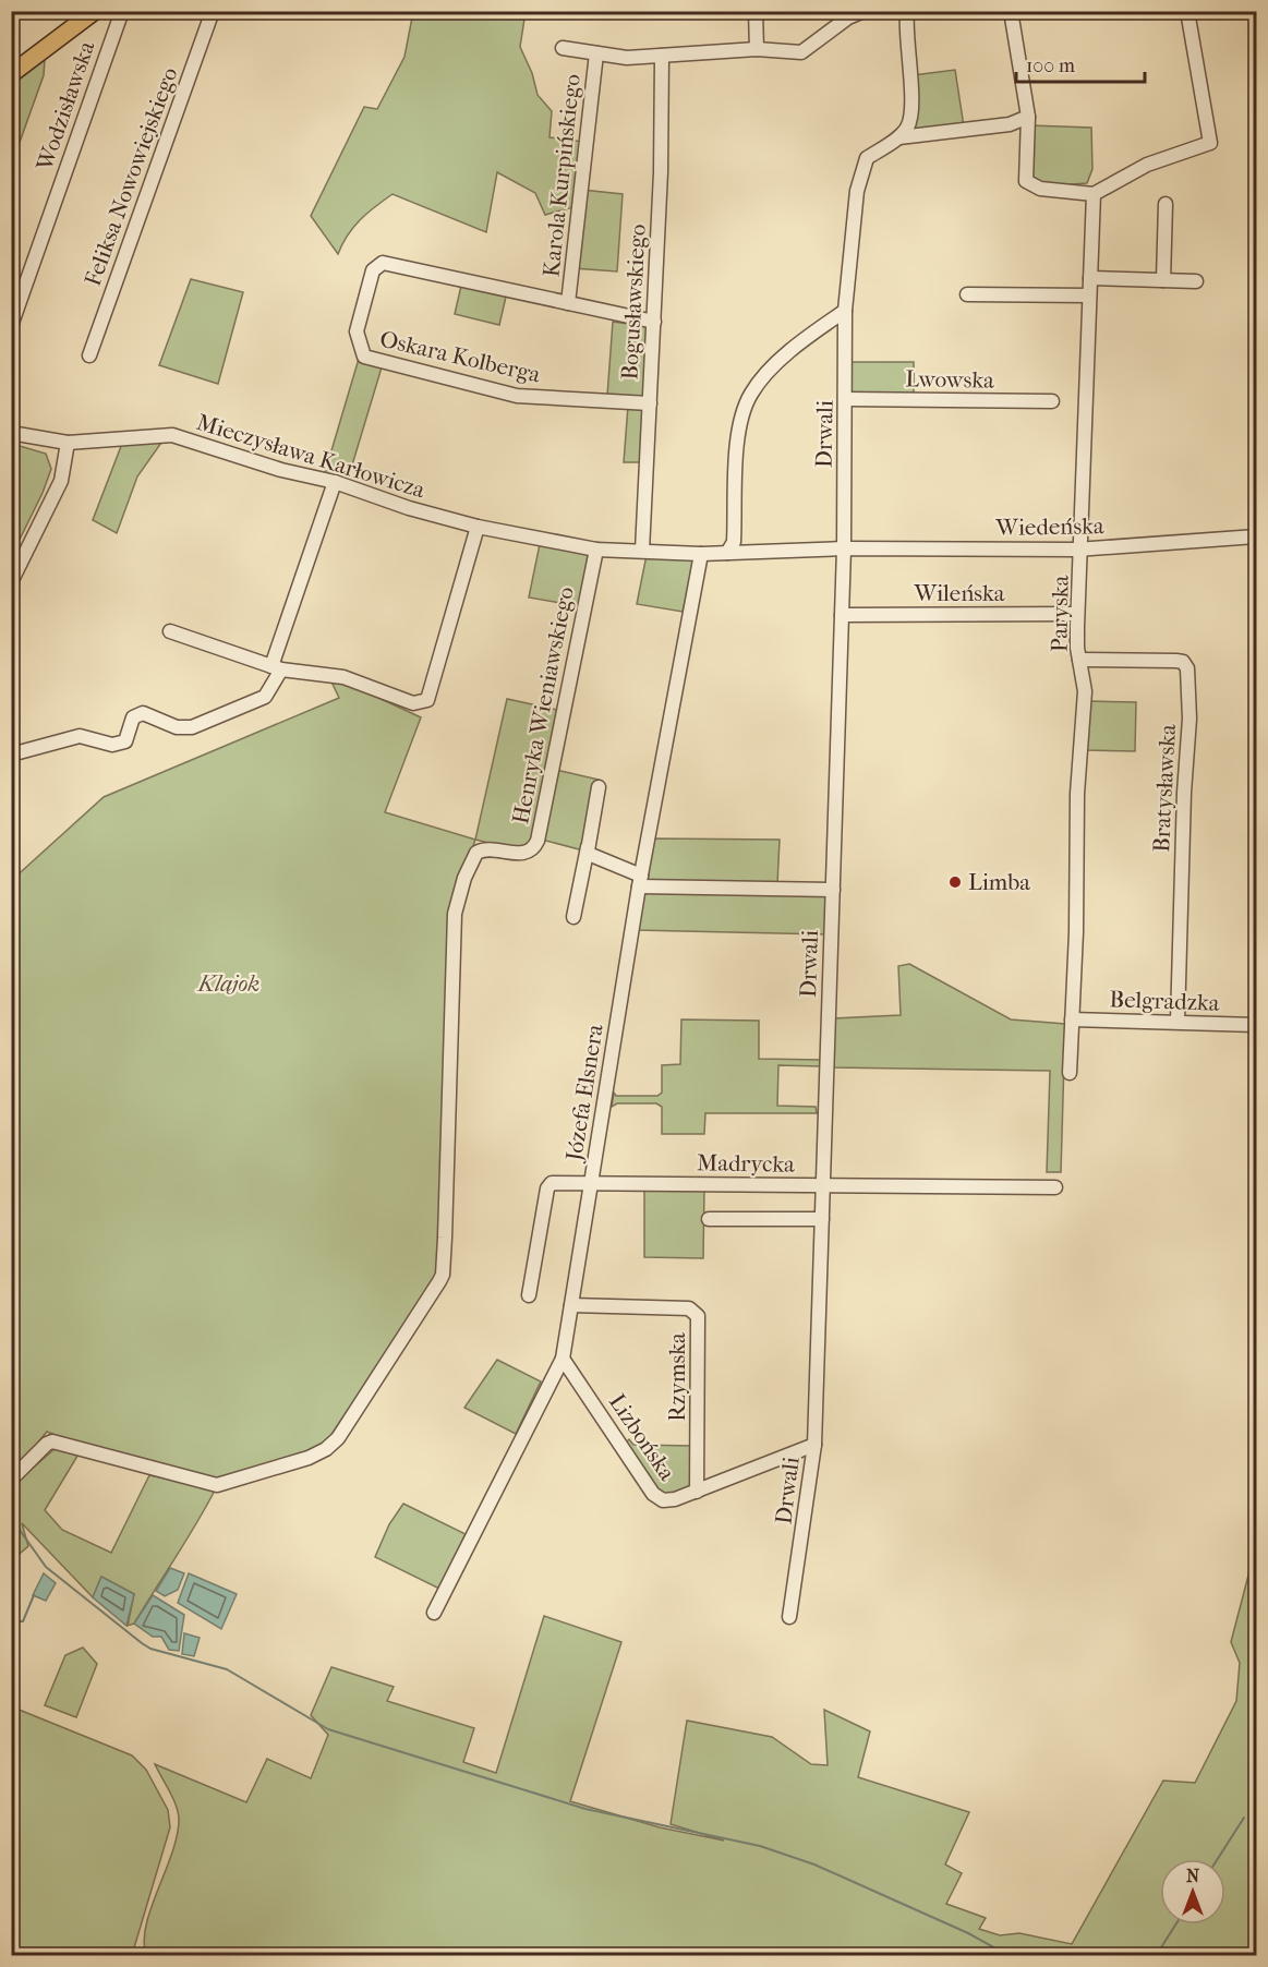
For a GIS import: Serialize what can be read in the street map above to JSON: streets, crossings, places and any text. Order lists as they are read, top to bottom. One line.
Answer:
{"streets":{"main road":["Wodzisławska"],"street":["Karola Kurpińskiego","Feliksa Nowowiejskiego","Bogusławskiego","Oskara Kolberga","Lwowska","Drwali","Mieczysława Karłowicza","Wiedeńska","Wileńska","Paryska","Henryka Wieniawskiego","Bratysławska","Belgradzka","Józefa Elsnera","Madrycka","Rzymska","Lizbońska"]},"crossings":[["Karola Kurpińskiego","Oskara Kolberga"],["Bogusławskiego","Oskara Kolberga"],["Lwowska","Drwali"],["Drwali","Wiedeńska"],["Drwali","Wileńska"],["Drwali","Madrycka"],["Drwali","Lizbońska"],["Mieczysława Karłowicza","Henryka Wieniawskiego"],["Wiedeńska","Paryska"],["Wileńska","Paryska"],["Paryska","Bratysławska"],["Paryska","Belgradzka"],["Bratysławska","Belgradzka"],["Józefa Elsnera","Madrycka"],["Józefa Elsnera","Rzymska"],["Józefa Elsnera","Lizbońska"],["Rzymska","Lizbońska"]],"parks":["Klajok"],"places":["Limba"],"scale_bar":"100 m","north":"top"}
